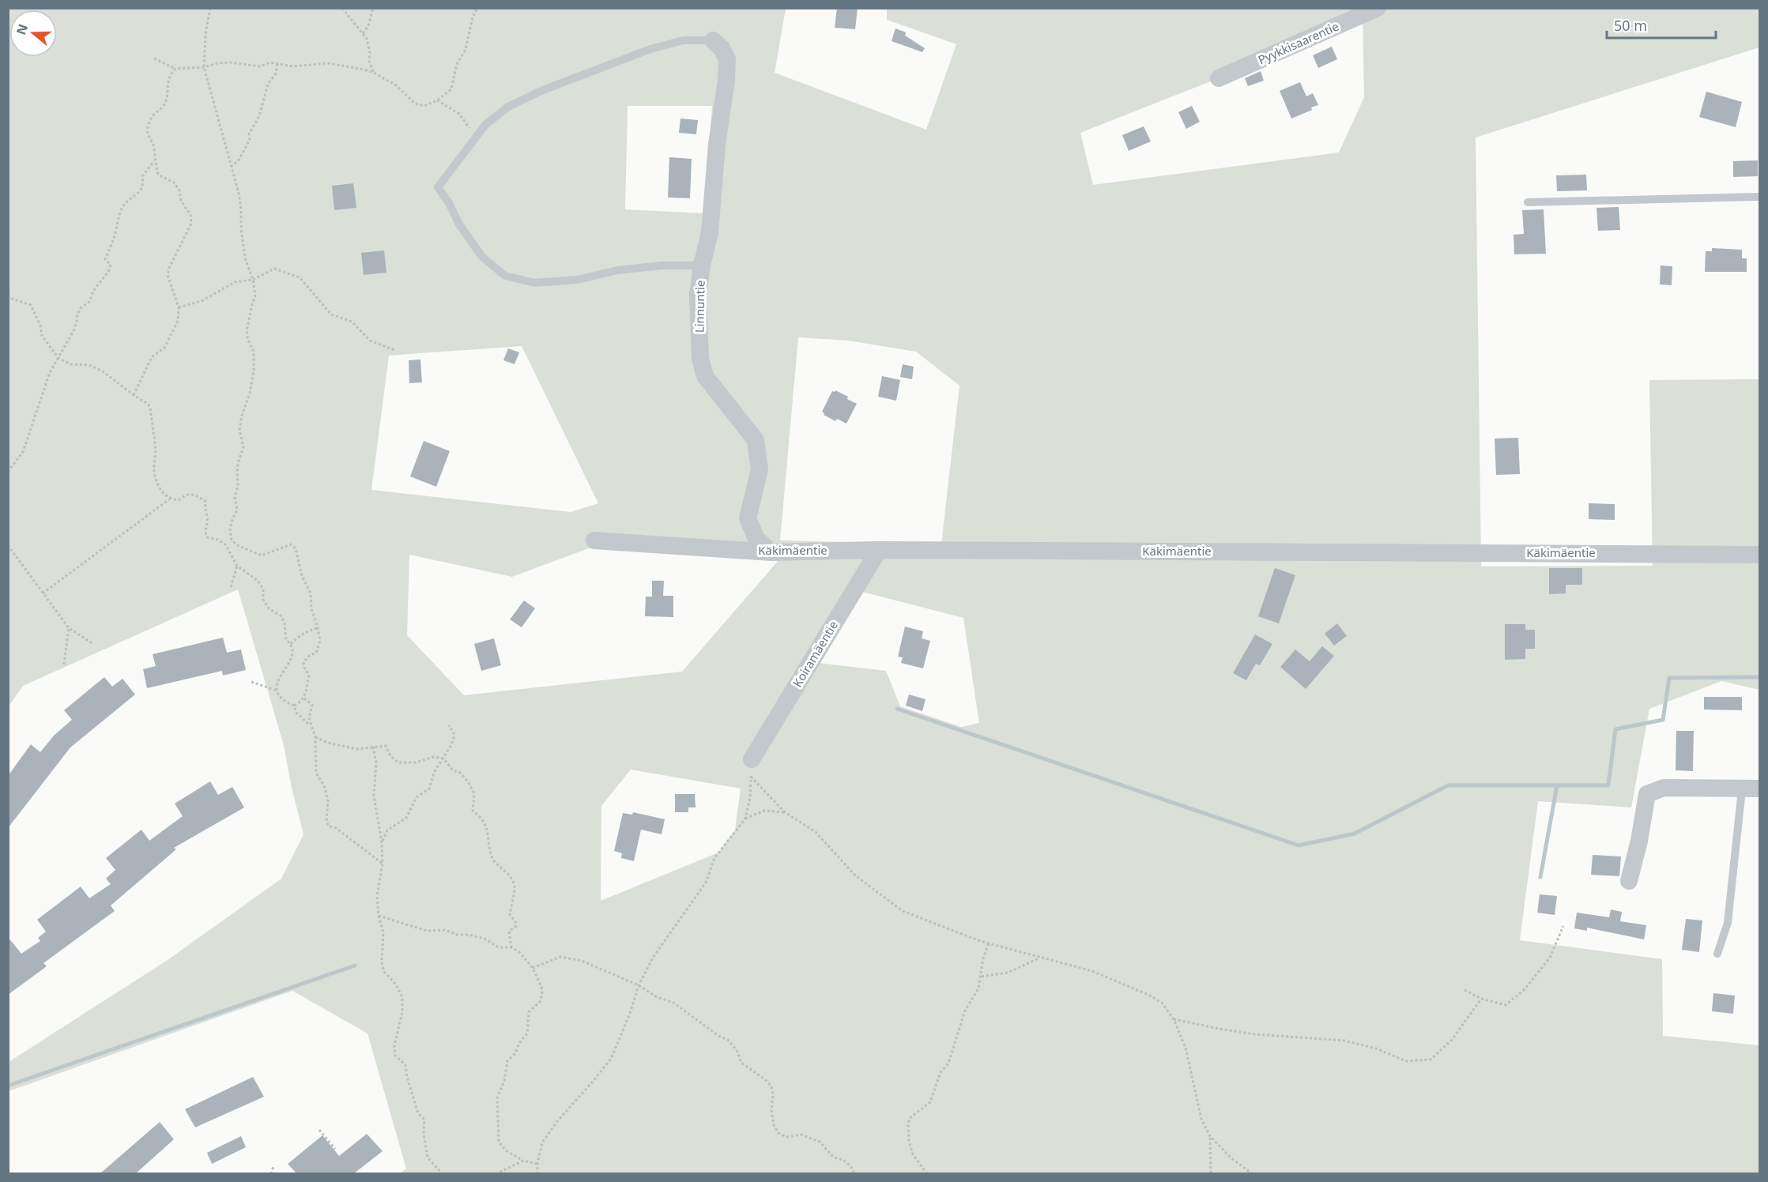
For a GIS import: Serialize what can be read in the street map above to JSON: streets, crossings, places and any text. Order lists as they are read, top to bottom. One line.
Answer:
{"streets":{"street":["Pyykkisaarentie","Linnuntie","Käkimäentie","Koiramäentie"]},"crossings":[["Linnuntie","Käkimäentie"],["Käkimäentie","Koiramäentie"]],"scale_bar":"50 m","north":"left"}
